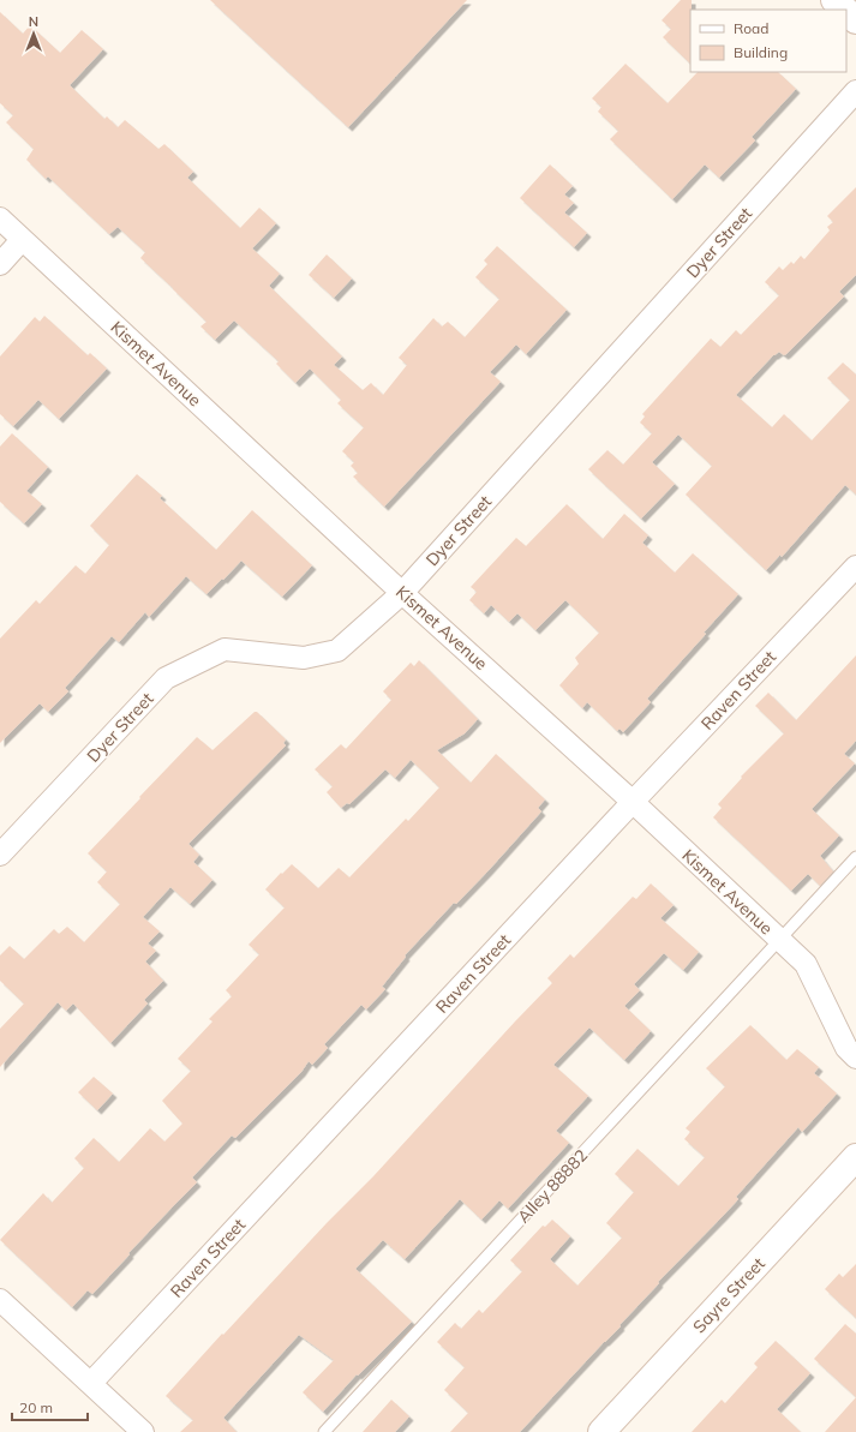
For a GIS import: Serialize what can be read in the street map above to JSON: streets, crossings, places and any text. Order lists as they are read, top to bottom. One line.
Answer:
{"streets":{"street":["Dyer Street","Kismet Avenue","Raven Street","Sayre Street"],"lane":["Alley 88882"]},"crossings":[["Dyer Street","Kismet Avenue"],["Kismet Avenue","Raven Street"],["Kismet Avenue","Alley 88882"]],"legend":["Road","Building"],"scale_bar":"20 m","north":"top"}
